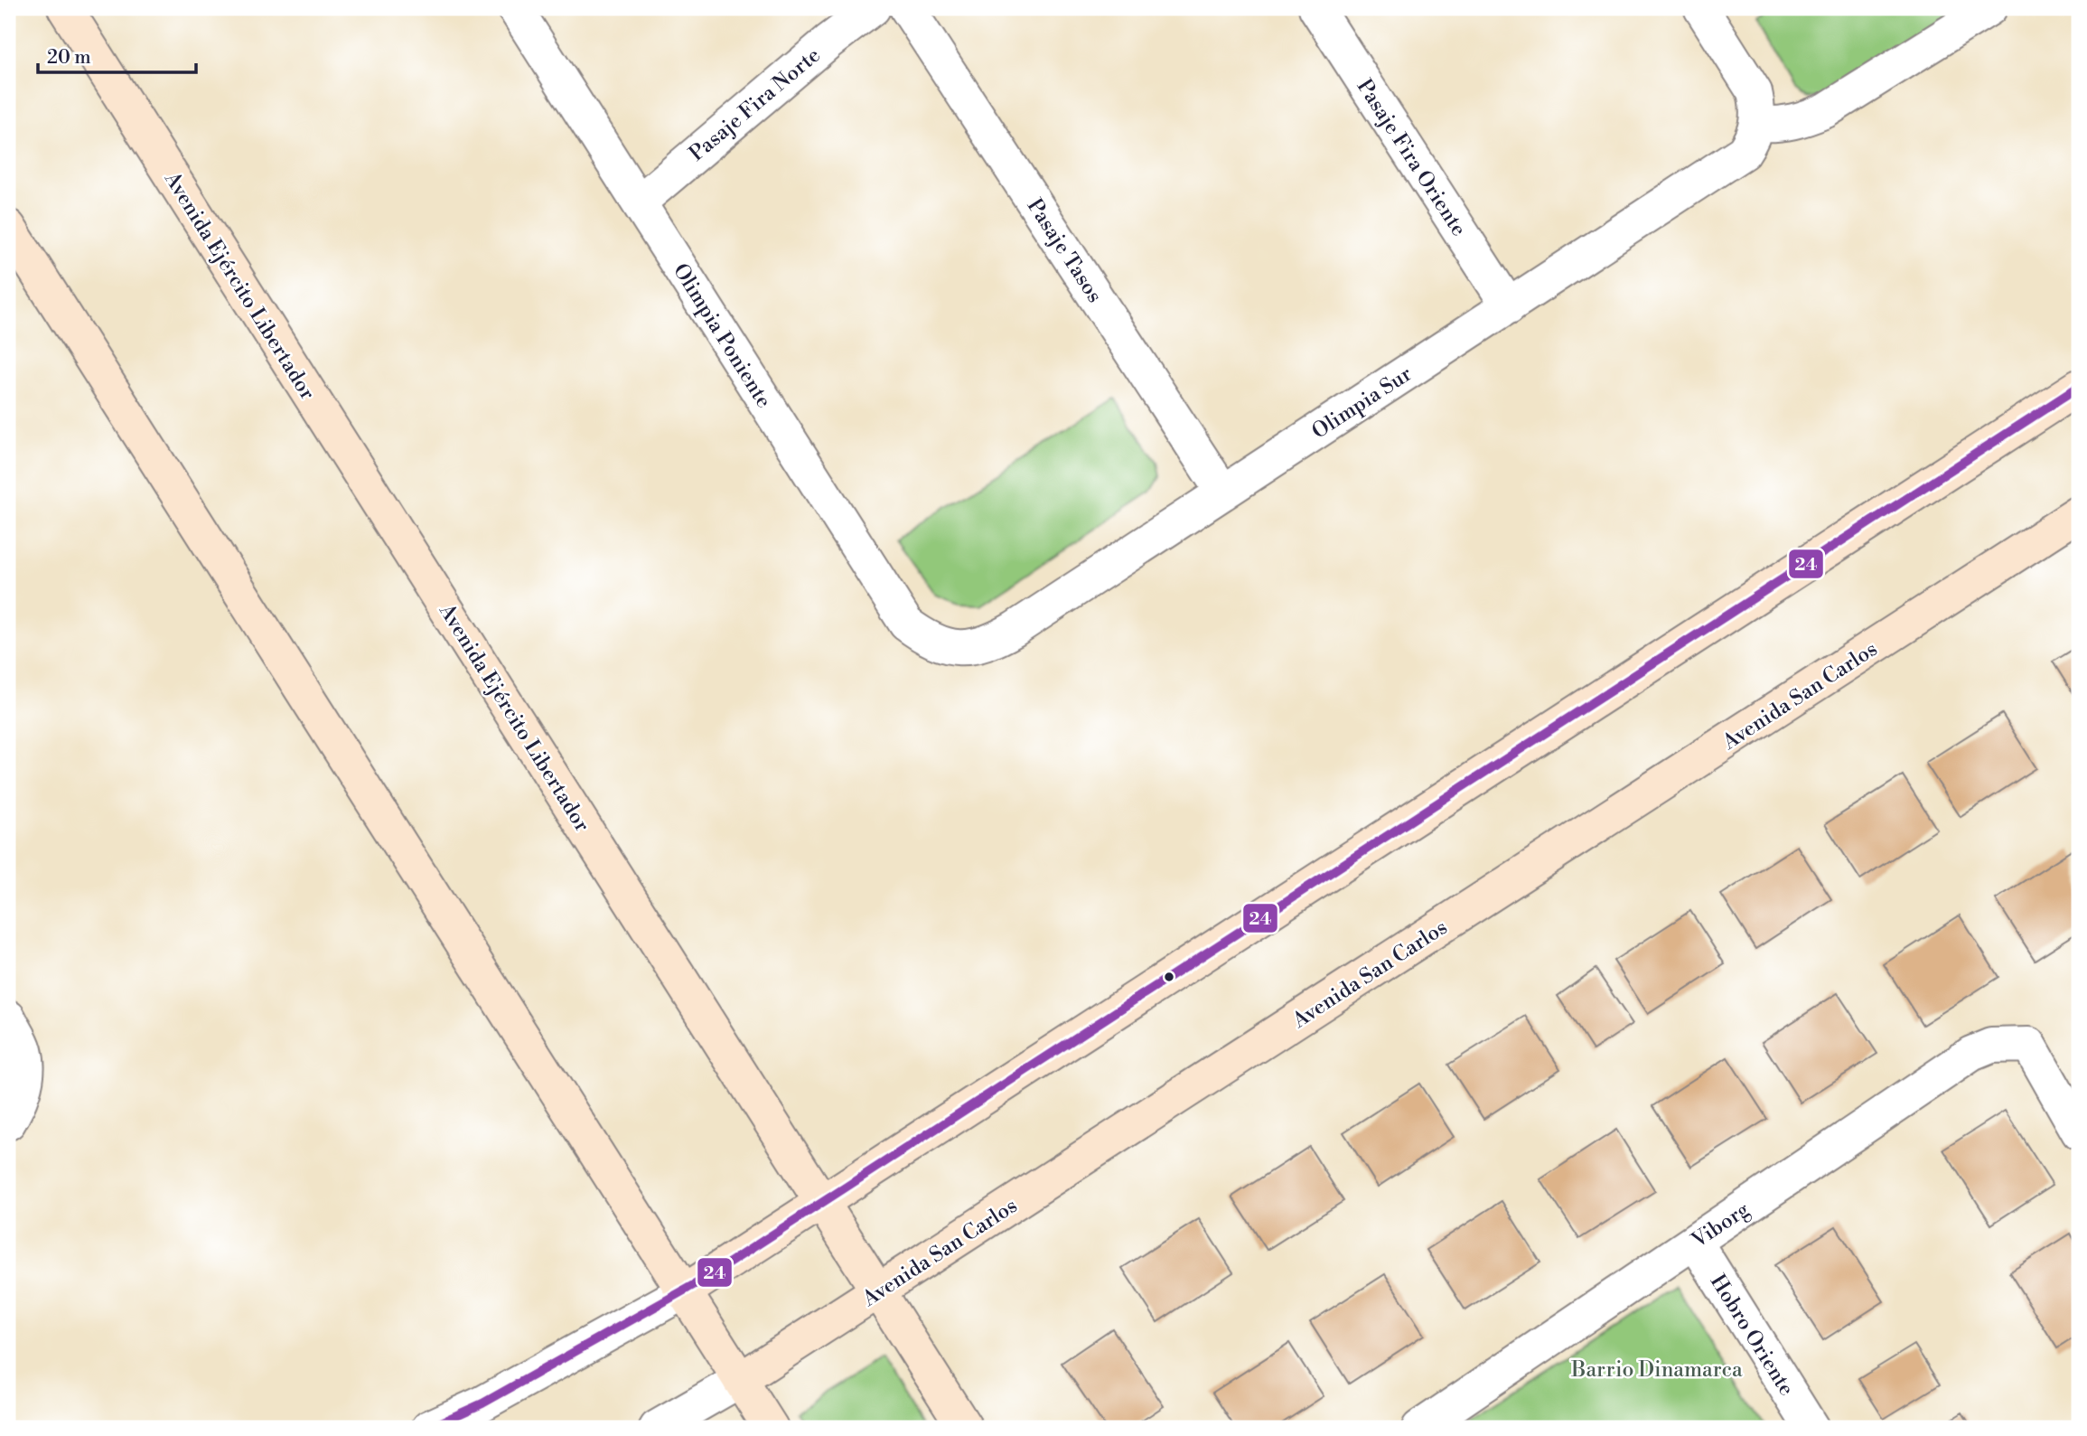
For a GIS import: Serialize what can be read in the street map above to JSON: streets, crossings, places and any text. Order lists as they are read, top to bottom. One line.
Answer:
{"streets":{"main road":["Avenida Ejército Libertador","Avenida San Carlos"],"street":["Pasaje Fira Norte","Pasaje Fira Oriente","Pasaje Tasos","Olimpia Poniente","Olimpia Sur","Viborg","Hobro Oriente"]},"crossings":[["Pasaje Fira Norte","Olimpia Poniente"],["Pasaje Fira Oriente","Olimpia Sur"],["Pasaje Tasos","Olimpia Sur"],["Avenida Ejército Libertador","Avenida San Carlos"],["Olimpia Poniente","Olimpia Sur"],["Viborg","Hobro Oriente"]],"parks":["Barrio Dinamarca"],"lines":["transit line 24"],"scale_bar":"20 m"}
